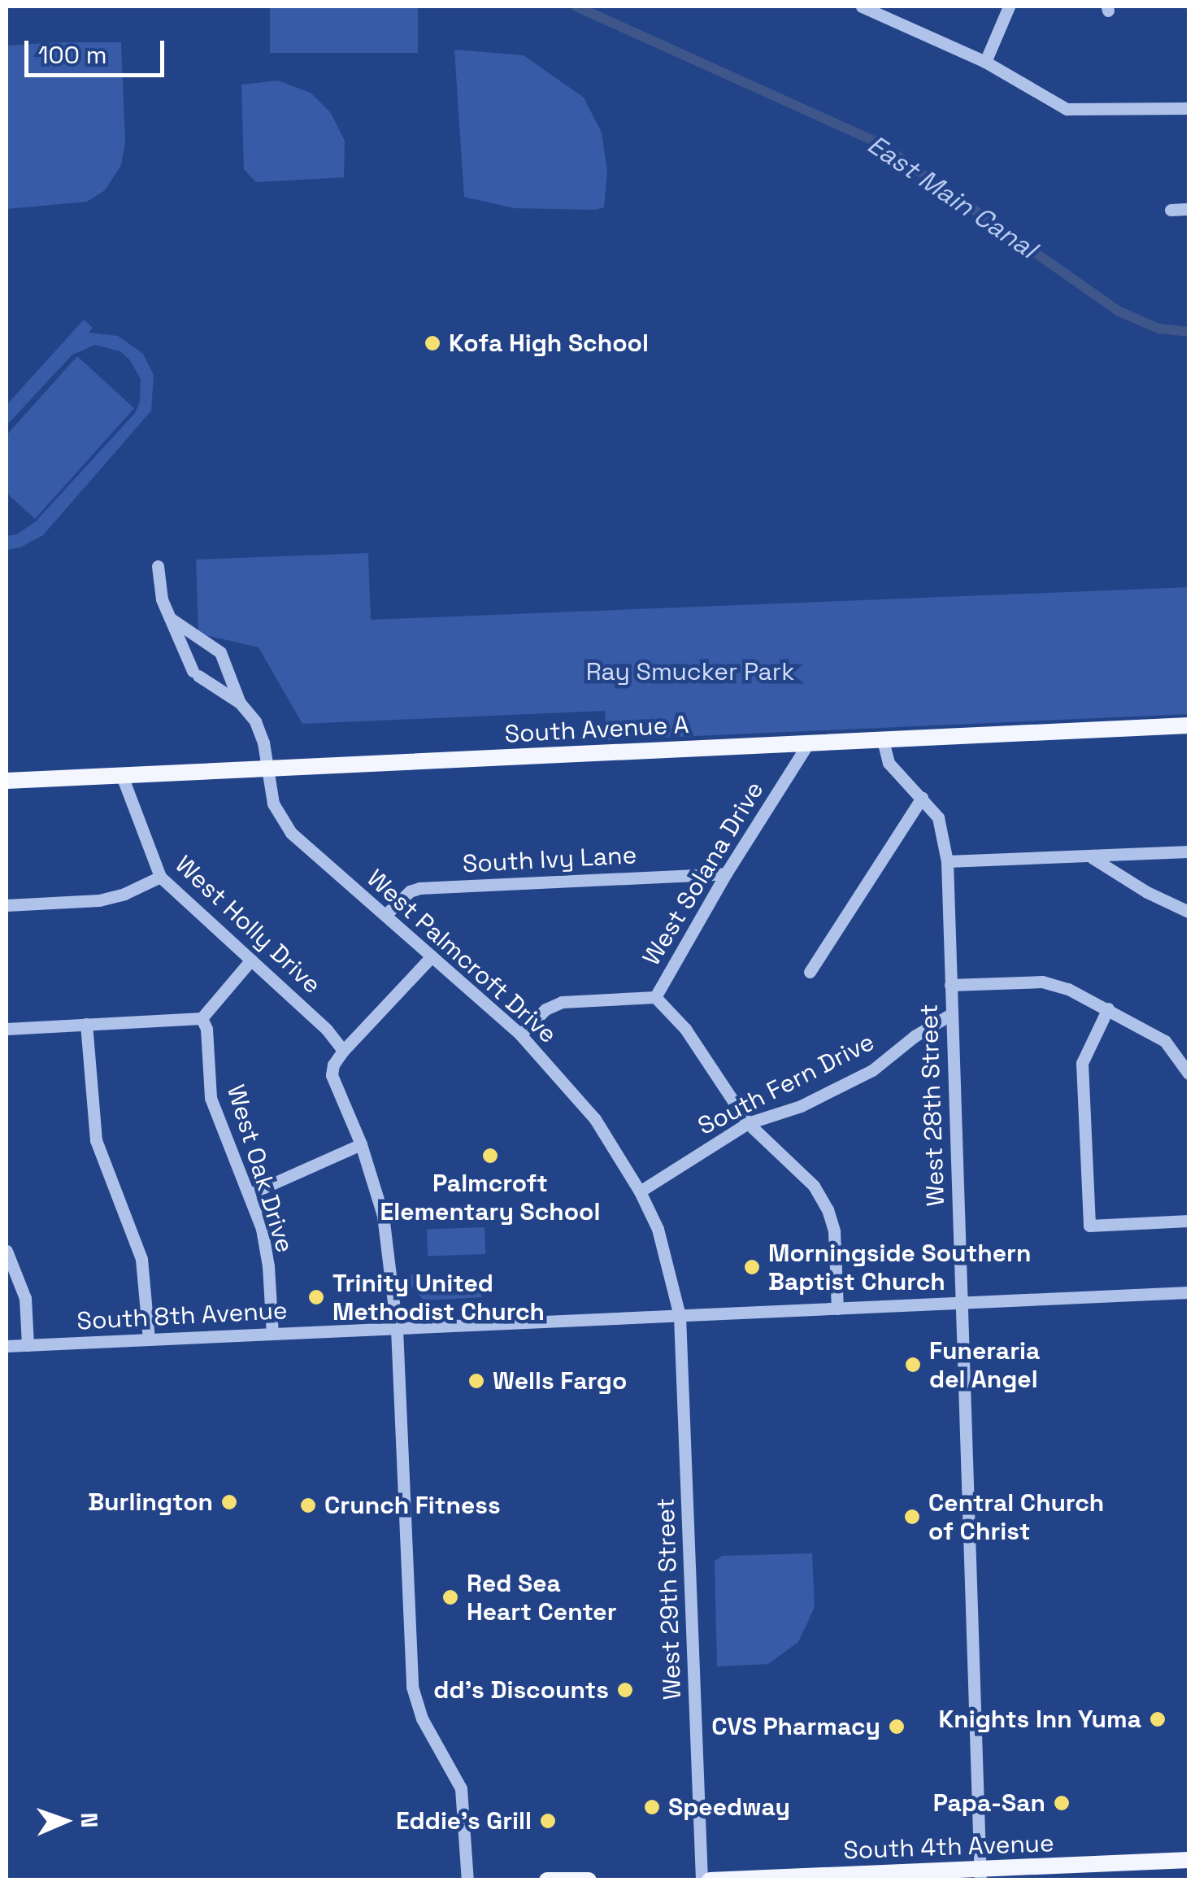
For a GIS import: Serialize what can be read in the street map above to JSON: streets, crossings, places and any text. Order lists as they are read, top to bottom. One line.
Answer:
{"streets":{"main road":["South Avenue A","South 4th Avenue"],"street":["South Ivy Lane","West Solana Drive","West Holly Drive","West Palmcroft Drive","South Fern Drive","West 28th Street","West Oak Drive","South 8th Avenue","West 29th Street"]},"crossings":[["South Avenue A","West Solana Drive"],["South Avenue A","West Holly Drive"],["South Avenue A","West Palmcroft Drive"],["South Avenue A","West 28th Street"],["South Ivy Lane","West Solana Drive"],["South Ivy Lane","West Palmcroft Drive"],["West Solana Drive","South Fern Drive"],["West Solana Drive","South 8th Avenue"],["West Palmcroft Drive","South Fern Drive"],["West Palmcroft Drive","South 8th Avenue"],["West Palmcroft Drive","West 29th Street"],["South Fern Drive","West 28th Street"],["West 28th Street","South 8th Avenue"],["West 28th Street","South 4th Avenue"],["West Oak Drive","South 8th Avenue"],["South 8th Avenue","West 29th Street"]],"water":["East Main Canal"],"parks":["Ray Smucker Park"],"places":["Kofa High School","Palmcroft Elementary School","Morningside Southern Baptist Church","Trinity United Methodist Church","Funeraria del Angel","Wells Fargo","Burlington","Crunch Fitness","Central Church of Christ","Red Sea Heart Center","dd's Discounts","Knights Inn Yuma","CVS Pharmacy","Papa-San","Speedway","Eddie's Grill"],"scale_bar":"100 m","north":"right"}
